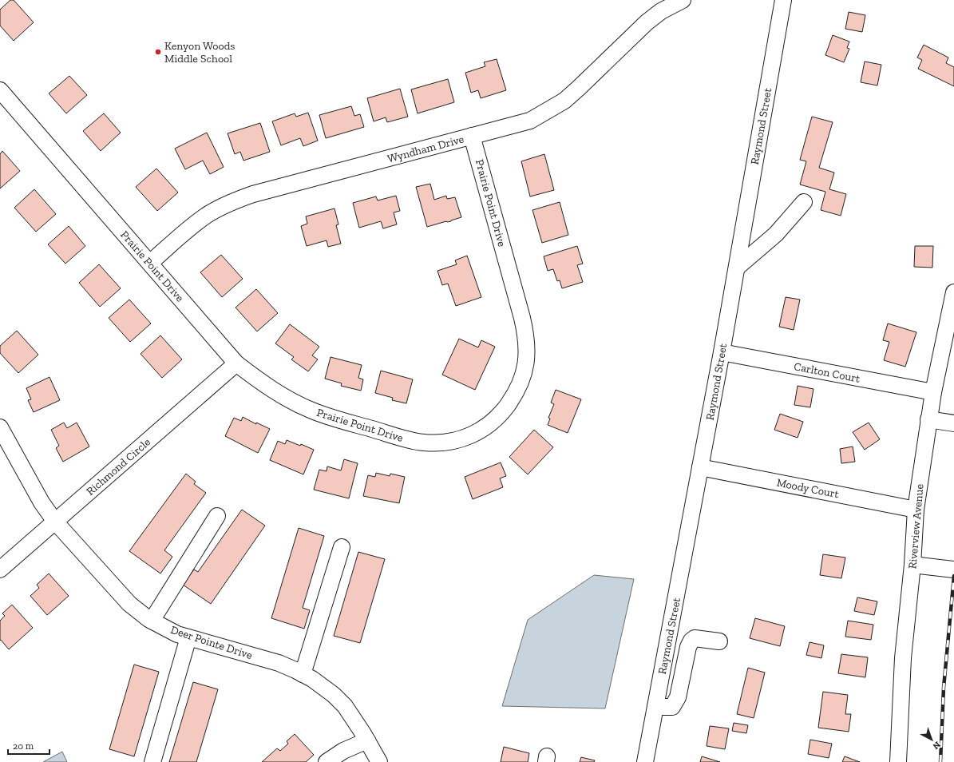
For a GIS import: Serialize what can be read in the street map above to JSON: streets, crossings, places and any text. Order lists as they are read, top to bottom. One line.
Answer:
{"streets":{"street":["Raymond Street","Wyndham Drive","Prairie Point Drive","Carlton Court","Richmond Circle","Moody Court","Riverview Avenue","Deer Pointe Drive"]},"crossings":[["Raymond Street","Carlton Court"],["Raymond Street","Moody Court"],["Wyndham Drive","Prairie Point Drive"],["Prairie Point Drive","Richmond Circle"],["Carlton Court","Riverview Avenue"],["Richmond Circle","Deer Pointe Drive"],["Moody Court","Riverview Avenue"]],"places":["Kenyon Woods Middle School"],"scale_bar":"20 m","north":"bottom right"}
